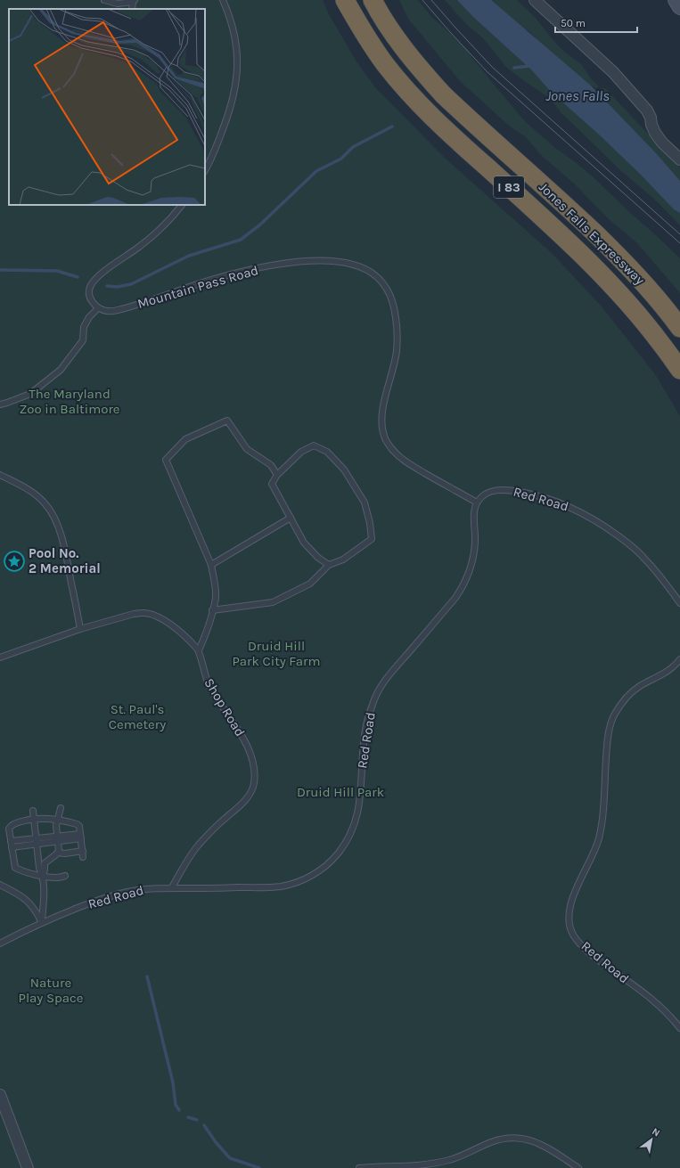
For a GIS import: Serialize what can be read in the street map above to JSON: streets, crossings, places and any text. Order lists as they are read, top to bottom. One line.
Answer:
{"streets":{"highway":["I 83","Jones Falls Expressway"],"lane":["Mountain Pass Road","Red Road","Shop Road"]},"crossings":[["Mountain Pass Road","Red Road"],["Red Road","Shop Road"]],"water":["Jones Falls"],"parks":["The Maryland Zoo in Baltimore","Druid Hill Park City Farm","St. Paul's Cemetery","Druid Hill Park","Nature Play Space"],"places":{"place":["Pool No. 2 Memorial"]},"scale_bar":"50 m","north":"top right"}
